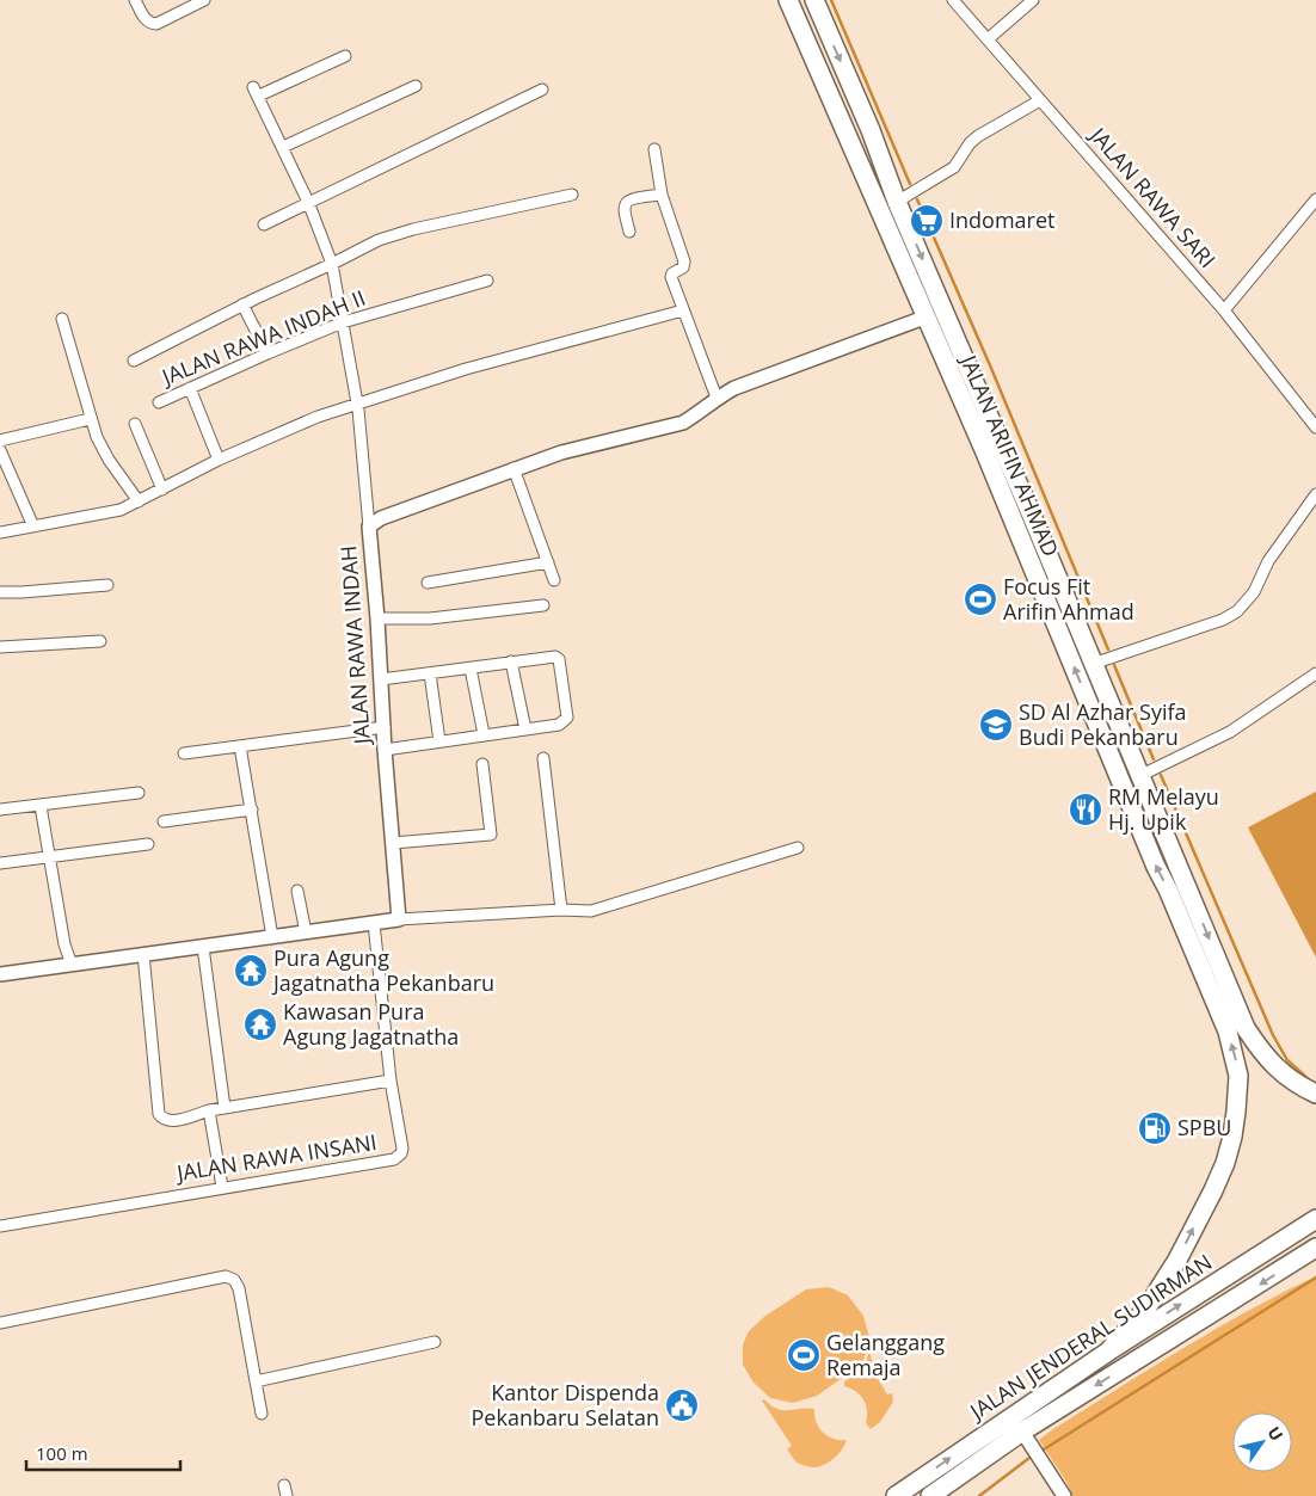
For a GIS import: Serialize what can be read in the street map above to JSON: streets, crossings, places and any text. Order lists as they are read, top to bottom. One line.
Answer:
{"streets":{"main road":["JALAN ARIFIN AHMAD","JALAN JENDERAL SUDIRMAN"],"street":["JALAN RAWA SARI","JALAN RAWA INDAH II","JALAN RAWA INDAH","JALAN RAWA INSANI"]},"crossings":[["JALAN ARIFIN AHMAD","JALAN RAWA INDAH"],["JALAN ARIFIN AHMAD","JALAN JENDERAL SUDIRMAN"]],"places":{"supermarket":["Indomaret"],"sports":["Focus Fit Arifin Ahmad","Gelanggang Remaja"],"school or university":["SD Al Azhar Syifa Budi Pekanbaru"],"restaurant":["RM Melayu Hj. Upik"],"temple":["Pura Agung Jagatnatha Pekanbaru","Kawasan Pura Agung Jagatnatha"],"fuel station":["SPBU"],"public building":["Kantor Dispenda Pekanbaru Selatan"]},"scale_bar":"100 m","north":"top right"}
